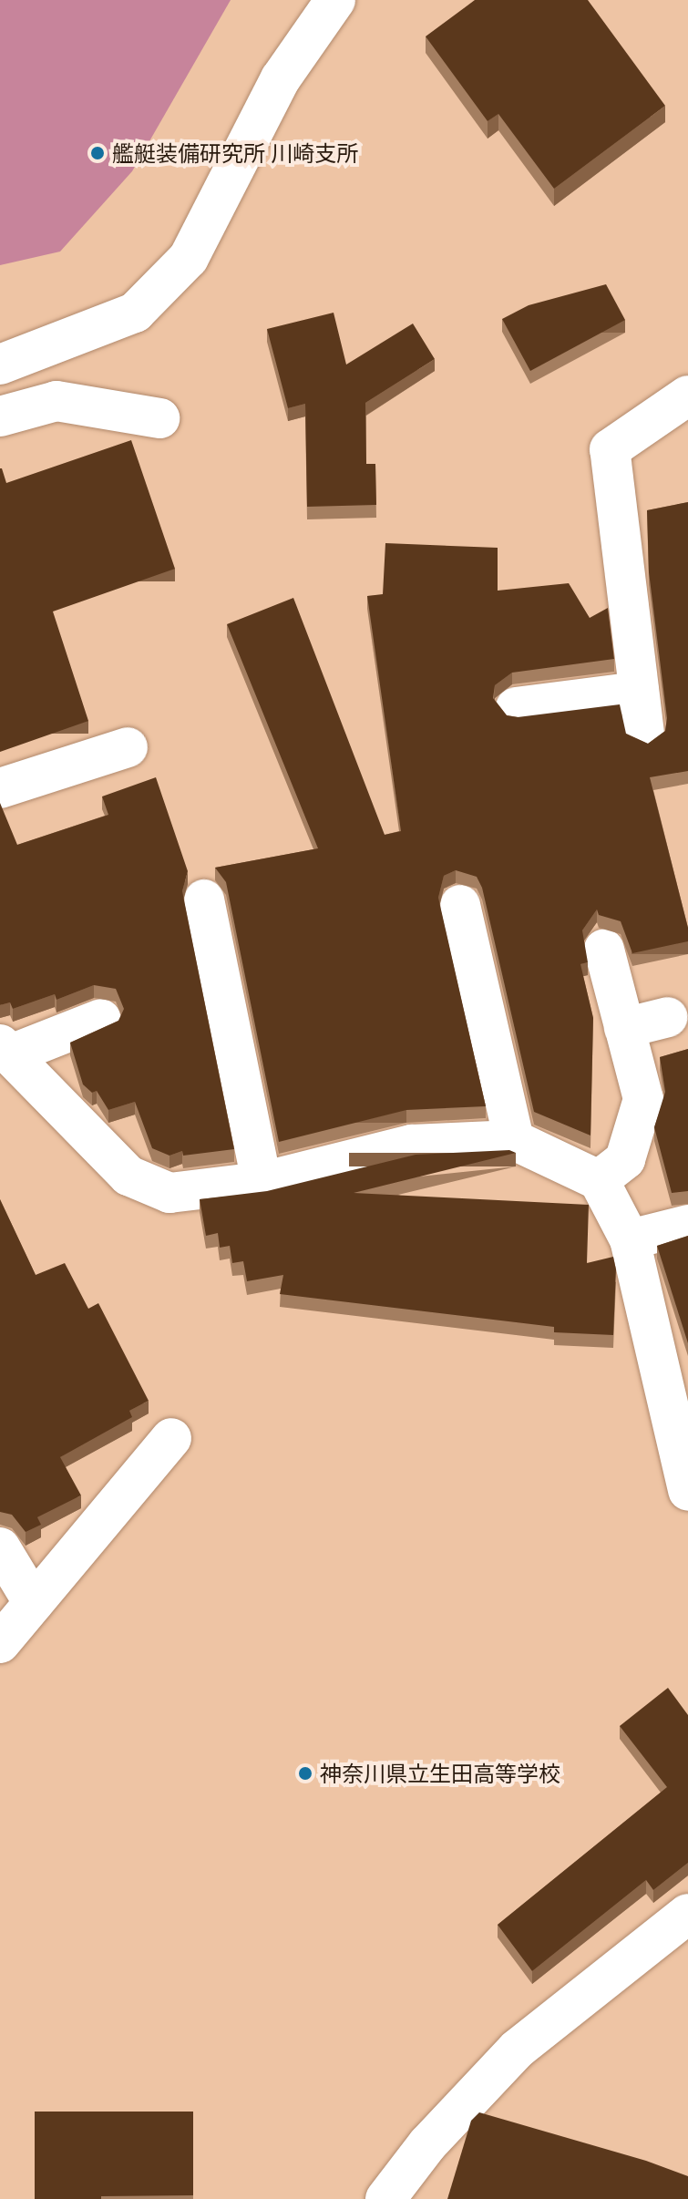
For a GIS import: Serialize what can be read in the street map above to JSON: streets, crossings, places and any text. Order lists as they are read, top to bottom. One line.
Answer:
{"places":["艦艇装備研究所 川崎支所","神奈川県立生田高等学校"]}
